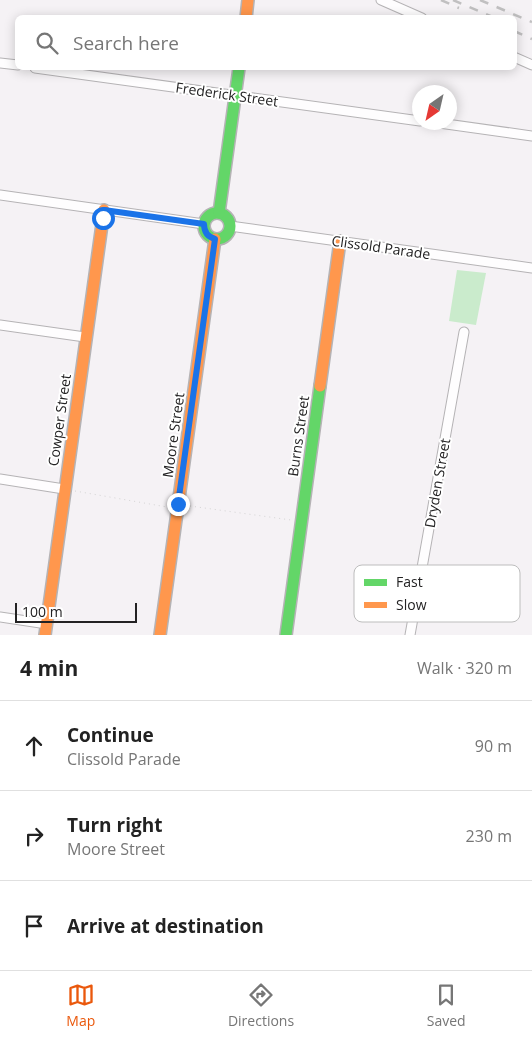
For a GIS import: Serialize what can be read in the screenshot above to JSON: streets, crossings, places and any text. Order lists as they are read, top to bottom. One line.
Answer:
{"streets":{"street":["Frederick Street","Clissold Parade","Cowper Street","Moore Street","Burns Street","Dryden Street"]},"crossings":[["Clissold Parade","Moore Street"],["Clissold Parade","Burns Street"]],"legend":["Fast","Slow"],"scale_bar":"100 m","north":"bottom left","page":{"search":"Search here","scale":"100 m","heading":["4 min","Walk · 320 m"],"list":[["Continue","Clissold Parade","90 m"],["Turn right","Moore Street","230 m"],"Arrive at destination"],"nav":["Map","Directions","Saved"]}}
